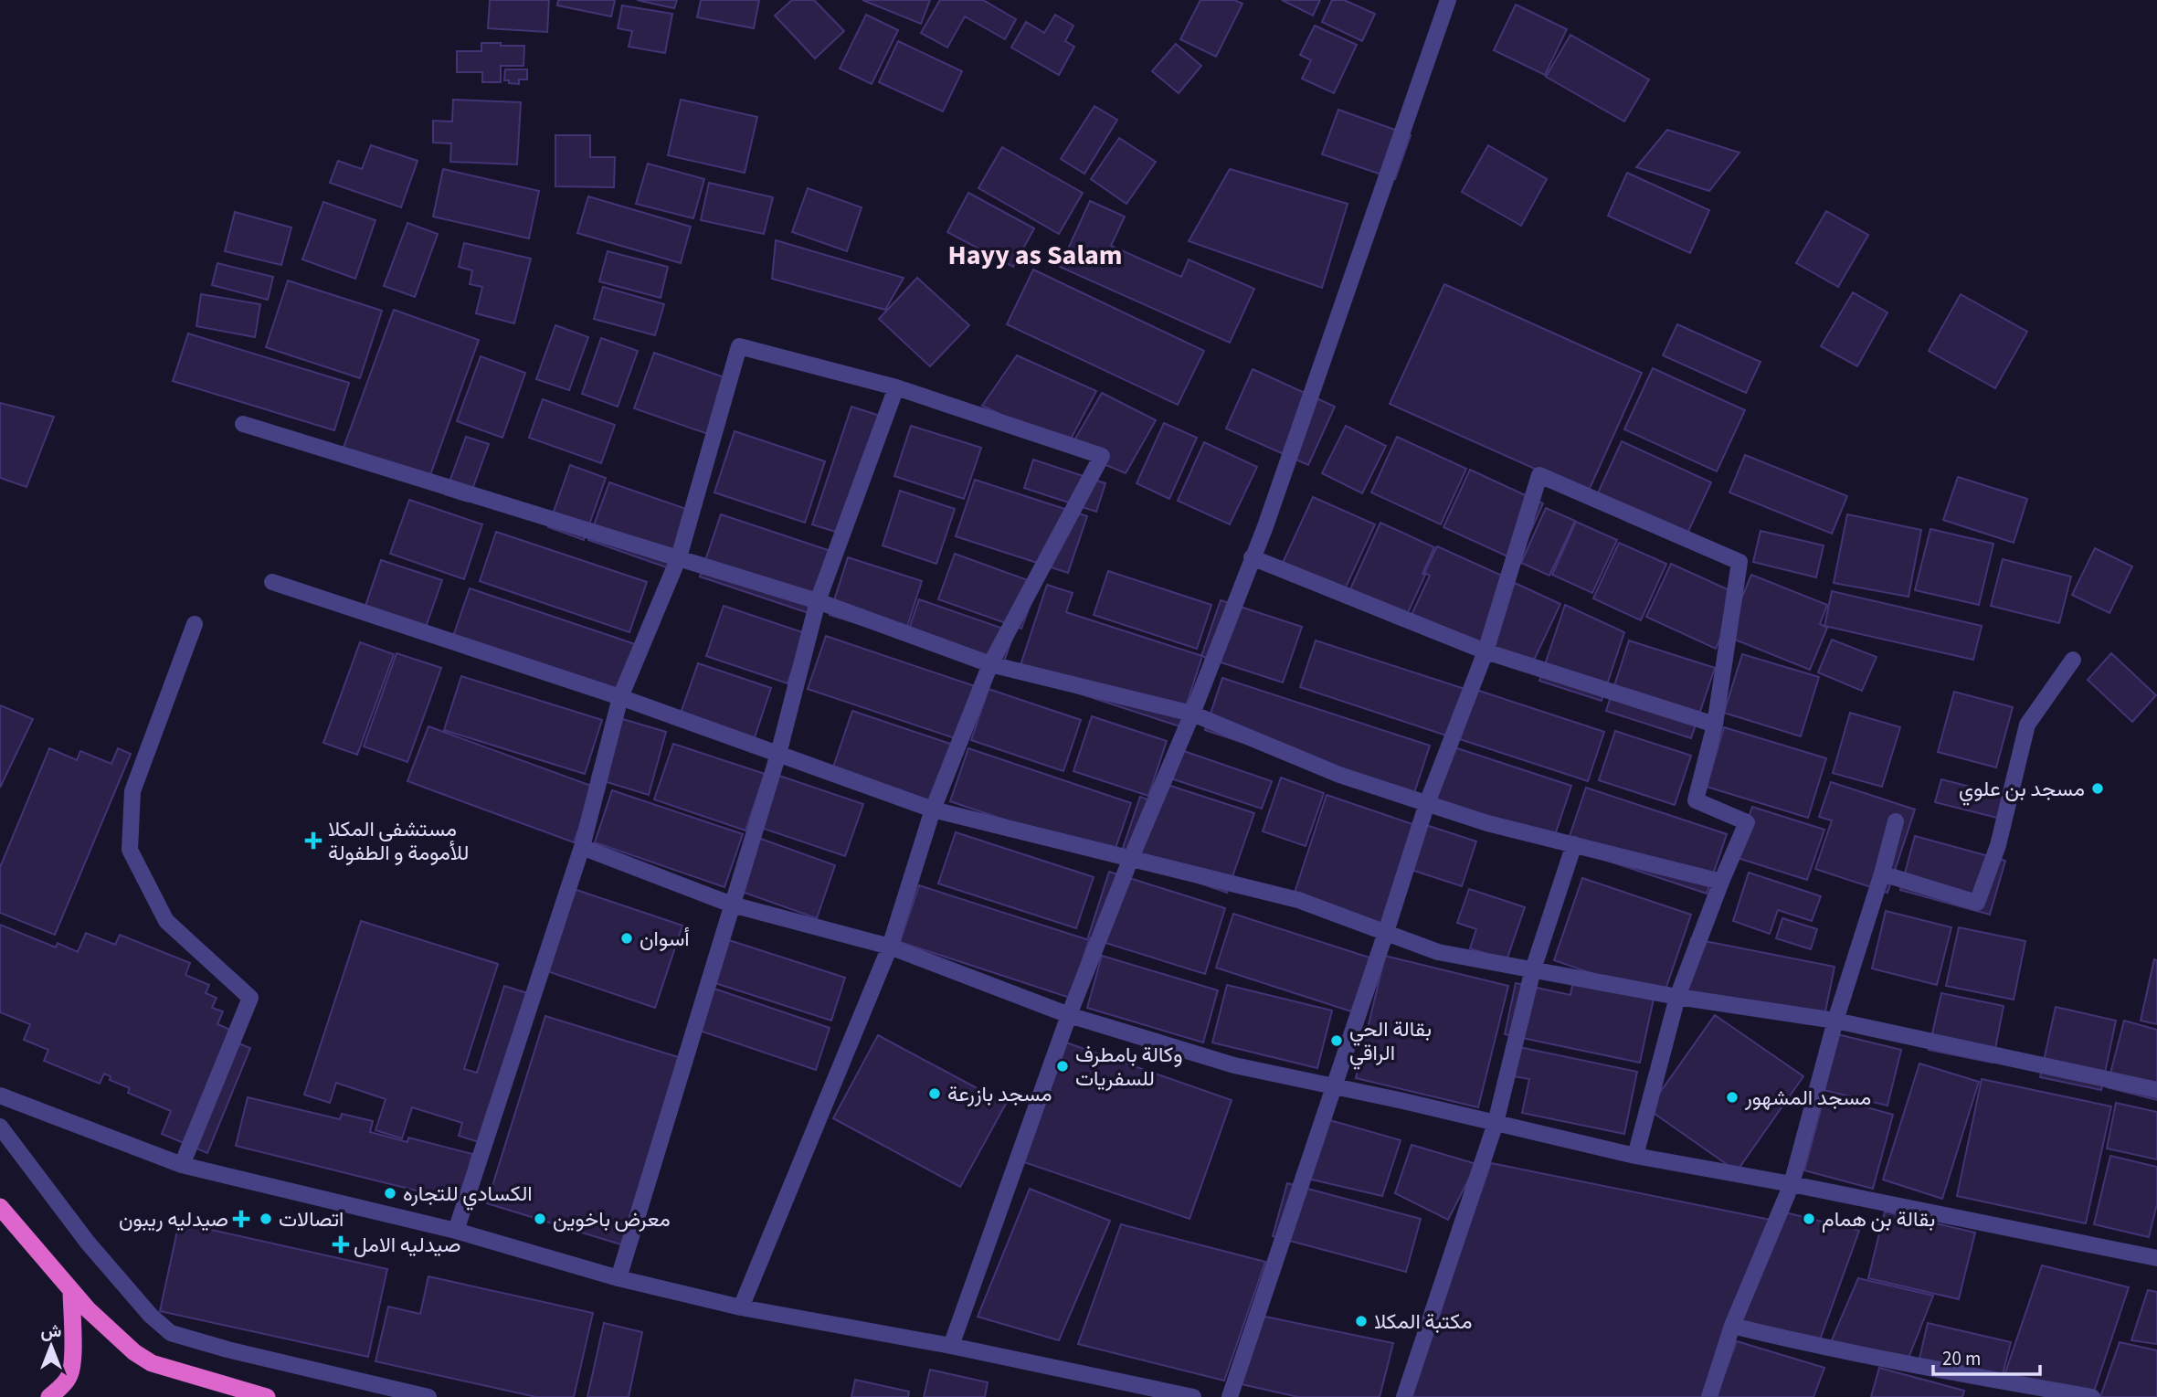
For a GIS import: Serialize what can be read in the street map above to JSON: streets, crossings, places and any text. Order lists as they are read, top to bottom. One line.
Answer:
{"districts":["Hayy as Salam"],"places":{"other":["مسجد بن علوي","أسوان","بقالة الحي الراقي","وكالة بامطرف للسفريات","مسجد بازرعة","مسجد المشهور","الكسادي للتجاره","اتصالات","معرض باخوين","بقالة بن همام","مكتبة المكلا"],"health":["مستشفى المكلا للأمومة و الطفولة","صيدليه ريبون","صيدليه الامل"]},"scale_bar":"20 m","north":"top"}
